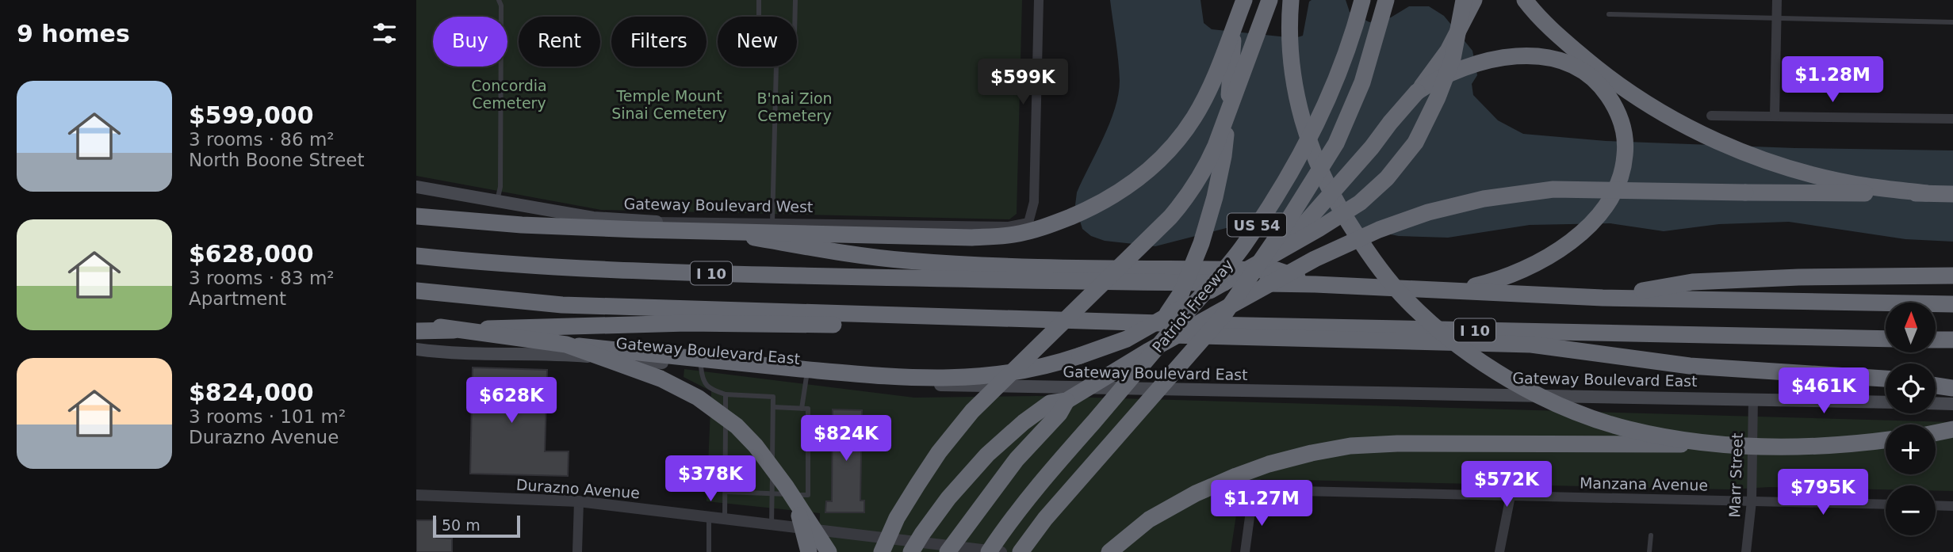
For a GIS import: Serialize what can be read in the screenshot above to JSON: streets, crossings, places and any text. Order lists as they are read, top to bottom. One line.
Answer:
{"streets":{"highway":["US 54","I 10","Patriot Freeway"],"main road":["Gateway Boulevard West","Gateway Boulevard East"],"street":["Marr Street","Manzana Avenue","Durazno Avenue"]},"crossings":[["Gateway Boulevard East","Marr Street"],["Marr Street","Manzana Avenue"]],"parks":["Concordia Cemetery","Temple Mount Sinai Cemetery","B'nai Zion Cemetery"],"scale_bar":"50 m","north":"top","page":{"heading":"9 homes","chip":["Buy","Rent","Filters","New"],"price":["$1.28M","$599K","$461K","$628K","$824K","$378K","$572K","$795K","$1.27M"],"list":[{"name":"$599,000","note":"3 rooms · 86 m² · North Boone Street"},{"name":"$628,000","note":"3 rooms · 83 m² · Apartment"},{"name":"$824,000","note":"3 rooms · 101 m² · Durazno Avenue"}],"map_buttons":["+","−"],"scale":"50 m"}}
